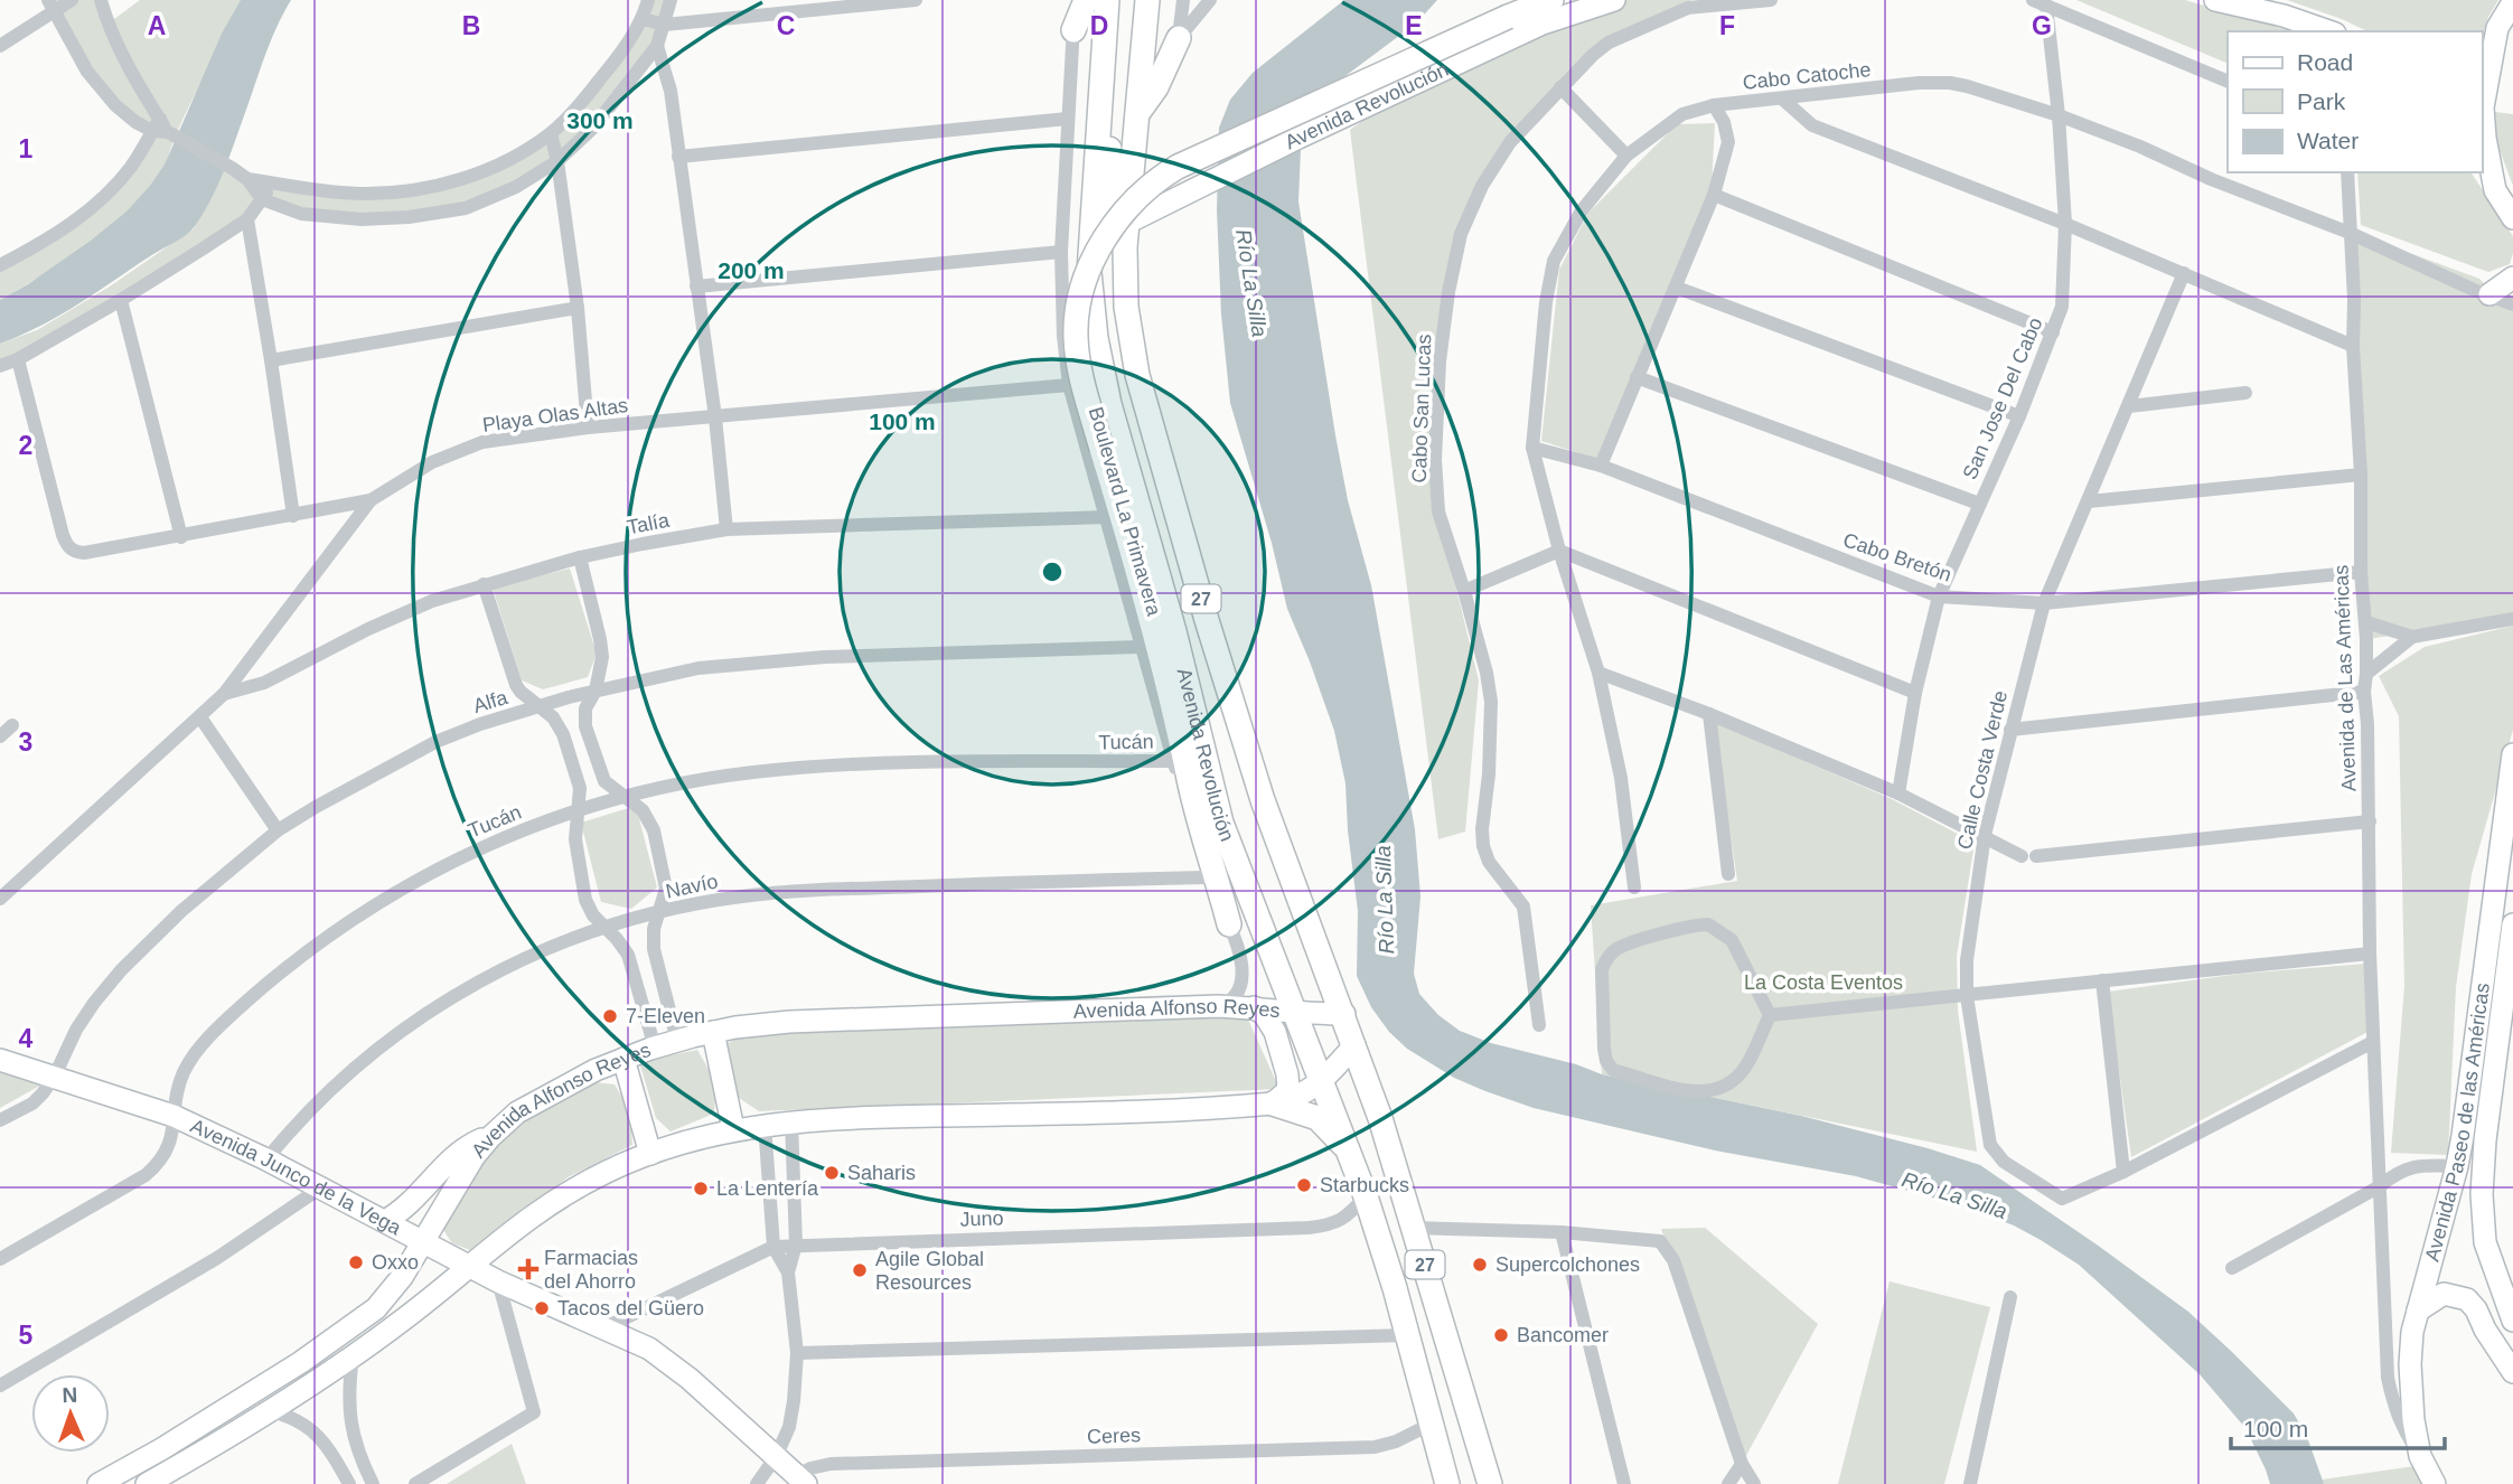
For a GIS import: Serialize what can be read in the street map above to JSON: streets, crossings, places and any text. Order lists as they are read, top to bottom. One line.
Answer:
{"streets":{"main road":["Avenida Revolución","27","Avenida Alfonso Reyes","Avenida Paseo de las Américas","Avenida Junco de la Vega"],"street":["Cabo Catoche","San Jose Del Cabo","Cabo San Lucas","Playa Olas Altas","Boulevard La Primavera","Talía","Cabo Bretón","Avenida de Las Américas","Alfa","Tucán","Calle Costa Verde","Navío","Juno","Ceres"]},"crossings":[["Cabo Catoche","San Jose Del Cabo"],["Cabo Catoche","Cabo Bretón"],["Cabo Catoche","Avenida de Las Américas"],["Avenida Revolución","Avenida Alfonso Reyes"],["Avenida Revolución","Juno"],["Avenida Revolución","Ceres"],["San Jose Del Cabo","Cabo Bretón"],["Playa Olas Altas","Boulevard La Primavera"],["Playa Olas Altas","Talía"],["Boulevard La Primavera","Talía"],["Boulevard La Primavera","Alfa"],["Boulevard La Primavera","Tucán"],["Boulevard La Primavera","Navío"],["Boulevard La Primavera","Avenida Alfonso Reyes"],["Cabo Bretón","Avenida de Las Américas"],["Cabo Bretón","Calle Costa Verde"],["Alfa","Avenida Junco de la Vega"],["Tucán","Navío"],["Tucán","Avenida Junco de la Vega"],["Navío","Avenida Junco de la Vega"],["Avenida Alfonso Reyes","Avenida Junco de la Vega"],["Avenida Junco de la Vega","Juno"],["Avenida Junco de la Vega","Ceres"]],"water":["Río La Silla"],"parks":["La Costa Eventos"],"places":{"other":["7-Eleven","Saharis","Starbucks","La Lentería","Oxxo","Supercolchones","Agile Global Resources","Tacos del Güero","Bancomer"],"health":["Farmacias del Ahorro"]},"legend":["Road","Park","Water"],"scale_bar":"100 m","north":"top","grid":{"columns":["A","B","C","D","E","F","G"],"rows":["1","2","3","4","5"]},"rings":["300 m","200 m","100 m"]}
